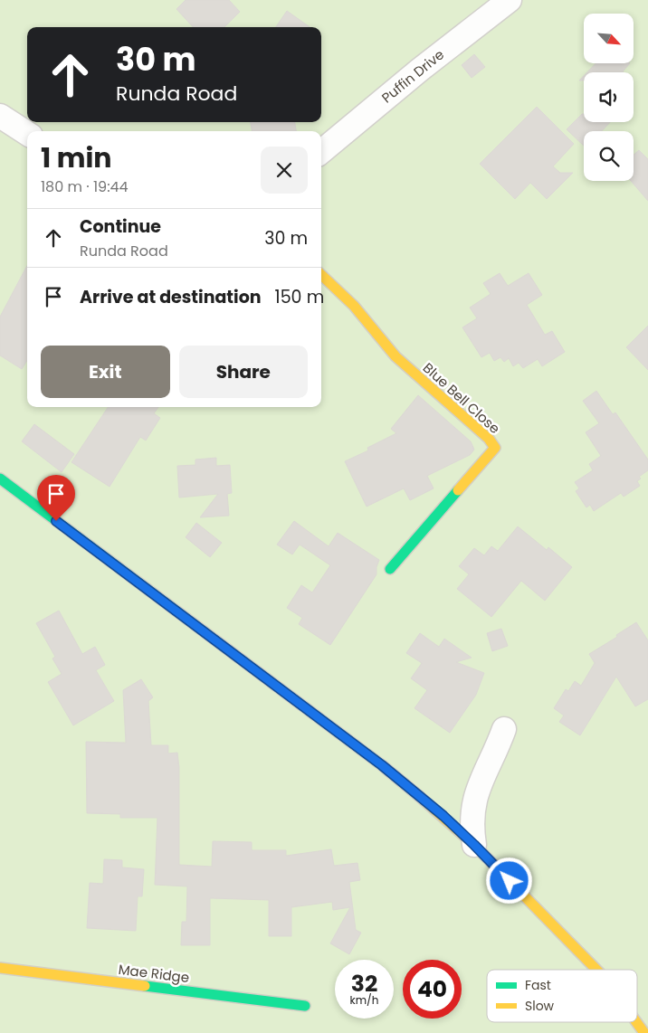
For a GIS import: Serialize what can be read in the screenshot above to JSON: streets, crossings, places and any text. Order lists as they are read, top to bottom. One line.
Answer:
{"streets":{"street":["Puffin Drive","Blue Bell Close","Mae Ridge"]},"legend":["Fast","Slow"],"north":"bottom right","page":{"turn":["30 m","Runda Road"],"heading":["1 min","180 m · 19:44"],"list":[{"name":"Continue","note":"Runda Road","value":"30 m"},{"name":"Arrive at destination","value":"150 m"}],"buttons":["Exit","Share"],"speed":"32 km/h","limit":"40"}}
